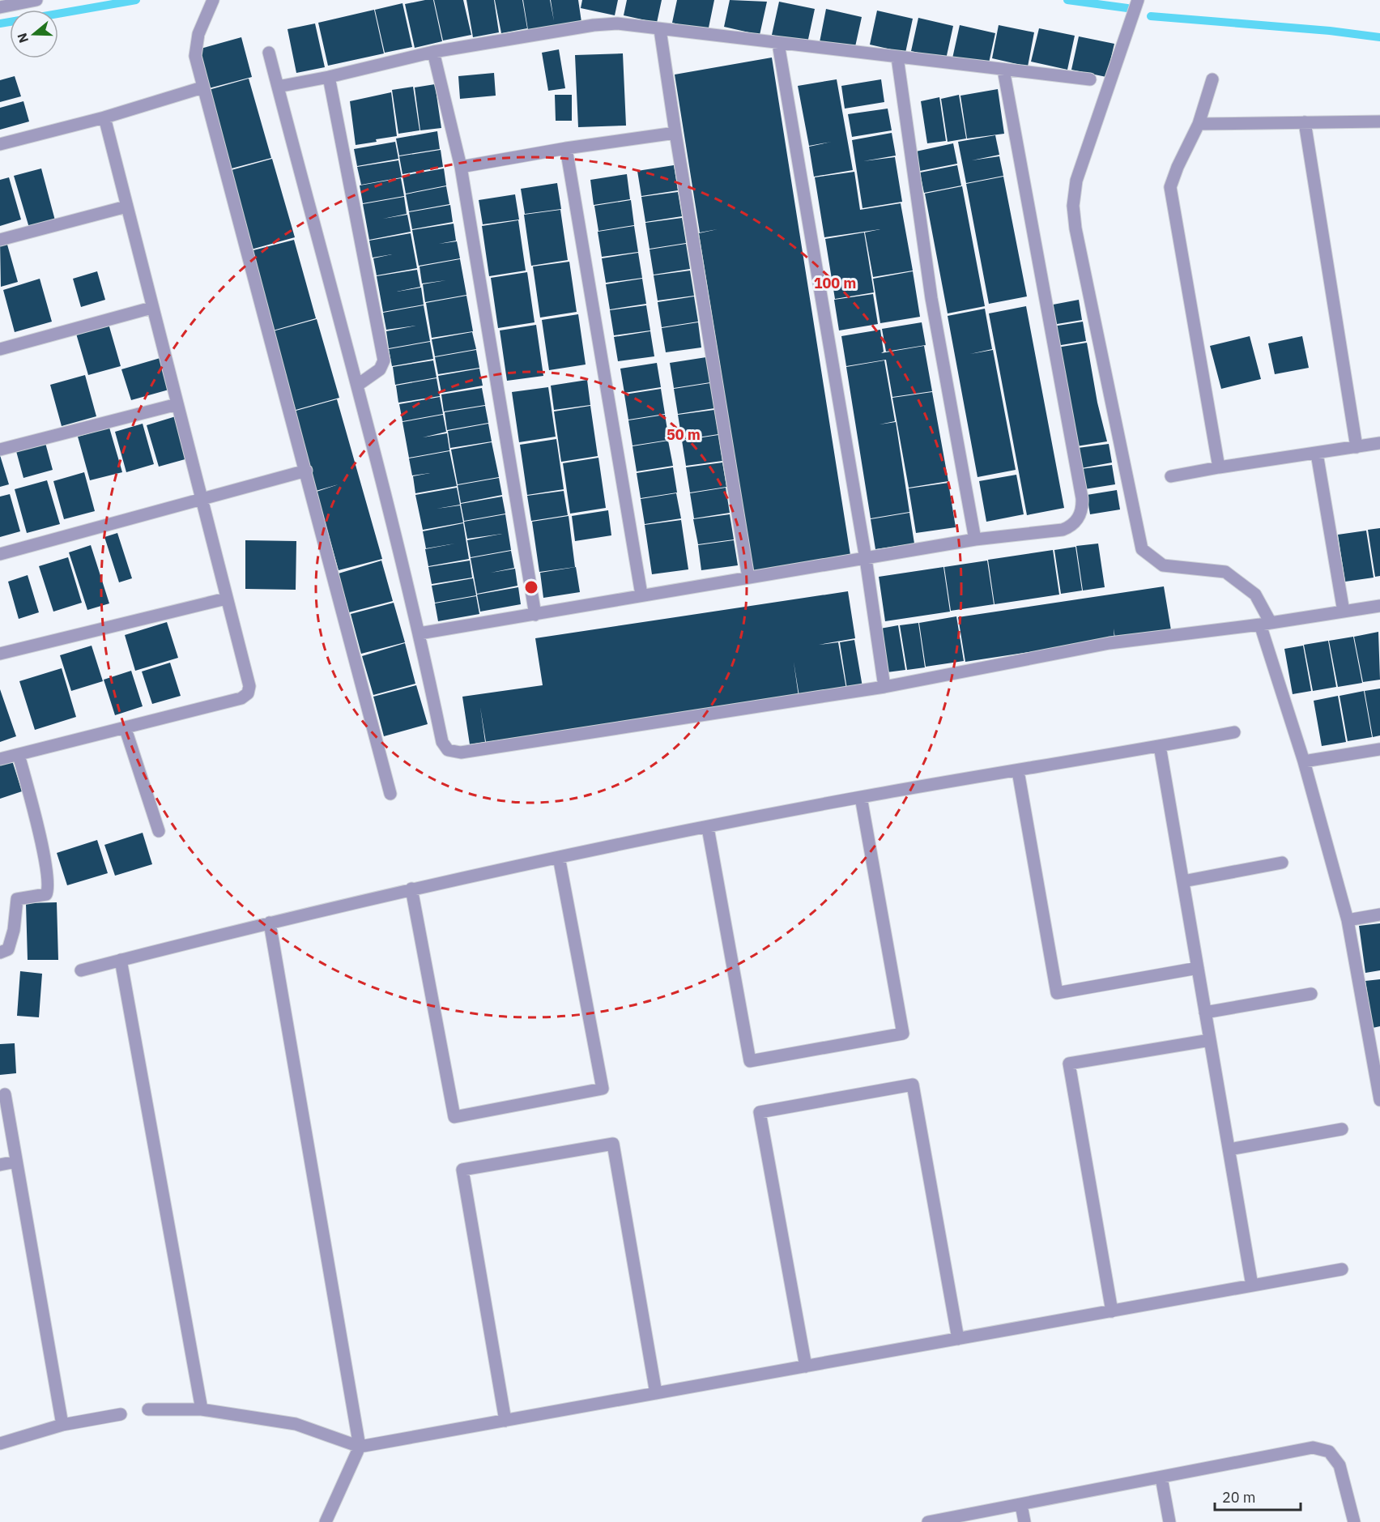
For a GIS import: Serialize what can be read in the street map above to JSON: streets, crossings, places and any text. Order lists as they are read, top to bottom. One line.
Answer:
{"scale_bar":"20 m","north":"left","rings":["100 m","50 m"]}
